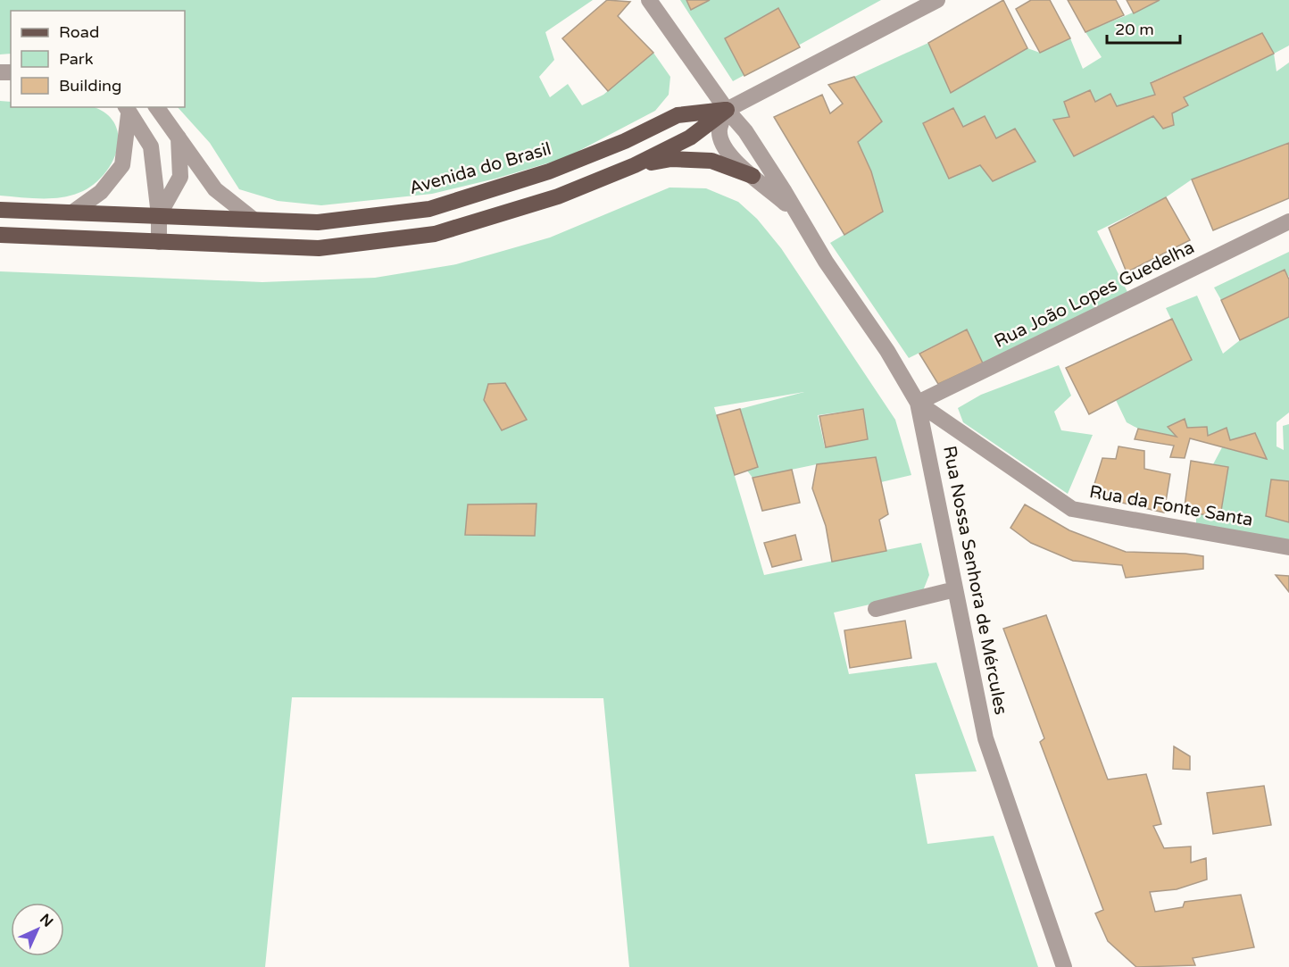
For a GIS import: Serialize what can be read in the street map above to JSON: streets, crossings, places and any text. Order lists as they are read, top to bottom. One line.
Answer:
{"streets":{"main road":["Avenida do Brasil"],"street":["Rua João Lopes Guedelha","Rua da Fonte Santa","Rua Nossa Senhora de Mércules"]},"crossings":[["Avenida do Brasil","Rua Nossa Senhora de Mércules"],["Rua João Lopes Guedelha","Rua da Fonte Santa"],["Rua João Lopes Guedelha","Rua Nossa Senhora de Mércules"],["Rua da Fonte Santa","Rua Nossa Senhora de Mércules"]],"legend":["Road","Park","Building"],"scale_bar":"20 m","north":"top right"}
